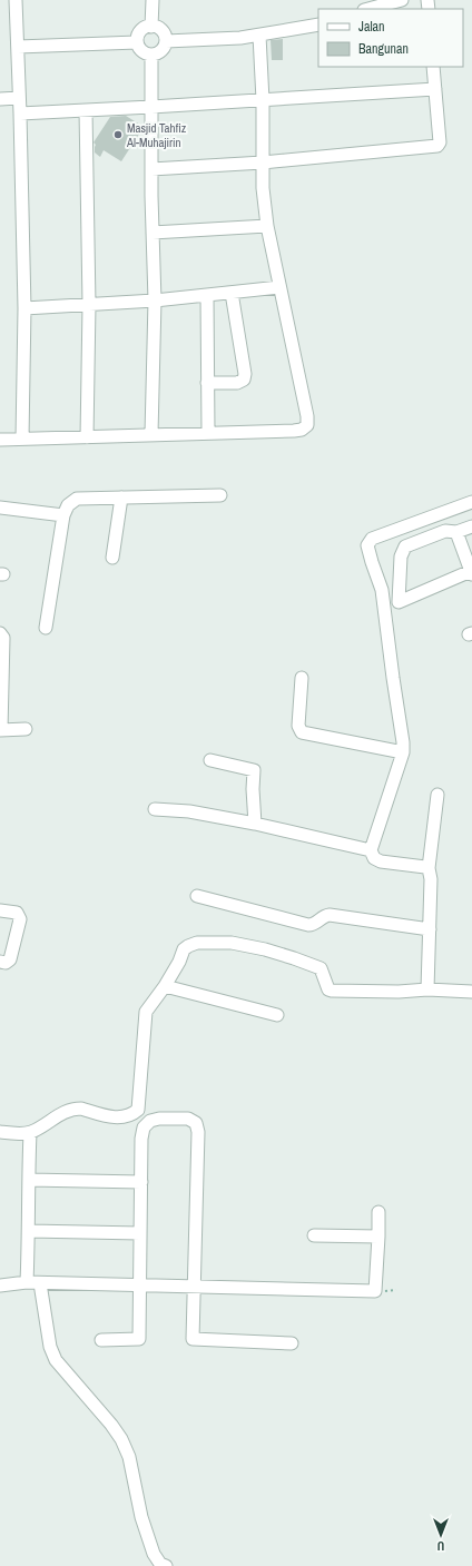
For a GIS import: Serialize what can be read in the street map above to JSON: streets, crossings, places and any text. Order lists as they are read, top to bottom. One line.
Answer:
{"places":["Masjid Tahfiz Al-Muhajirin"],"legend":["Jalan","Bangunan"],"north":"bottom"}
